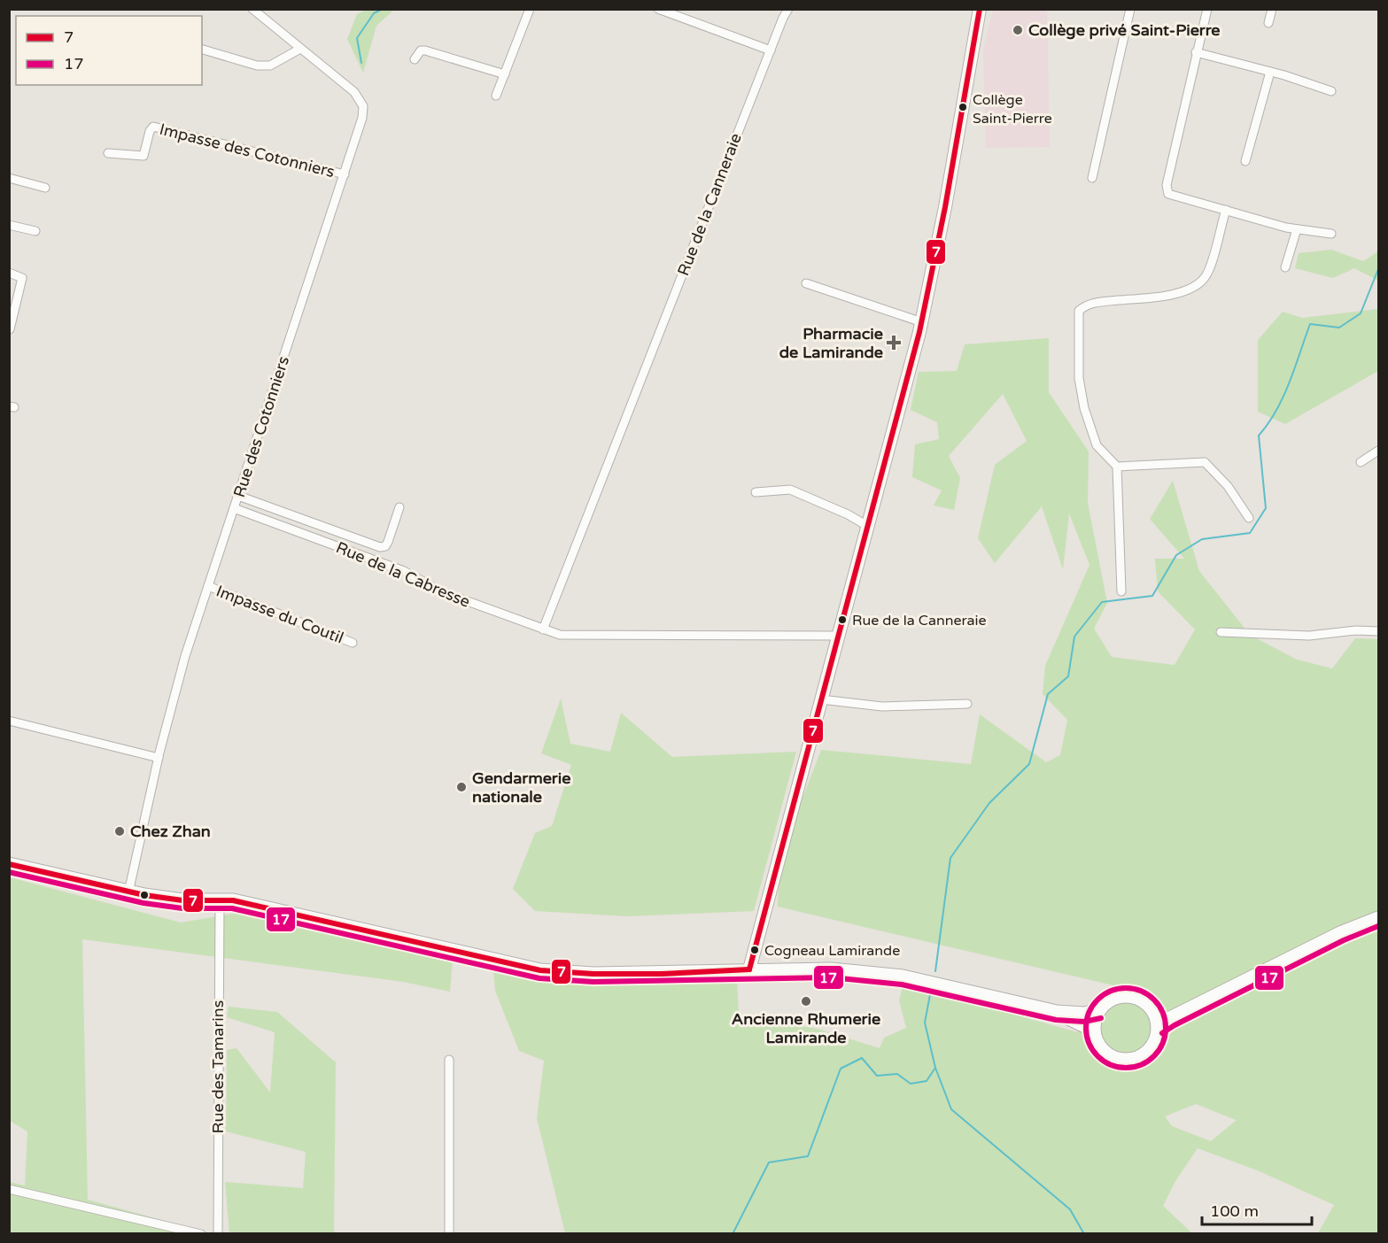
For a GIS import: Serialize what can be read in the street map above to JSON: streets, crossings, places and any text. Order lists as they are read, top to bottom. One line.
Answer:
{"streets":{"street":["Impasse des Cotonniers","Rue de la Canneraie","Rue des Cotonniers","Rue de la Cabresse","Impasse du Coutil","Rue des Tamarins"]},"crossings":[["Impasse des Cotonniers","Rue des Cotonniers"],["Rue de la Canneraie","Rue de la Cabresse"],["Rue des Cotonniers","Rue de la Cabresse"],["Rue des Cotonniers","Impasse du Coutil"]],"places":{"other":["Collège privé Saint-Pierre","Collège Saint-Pierre","Rue de la Canneraie","Gendarmerie nationale","Chez Zhan","Cogneau Lamirande","Ancienne Rhumerie Lamirande"],"health":["Pharmacie de Lamirande"]},"lines":["transit line 7","transit line 17"],"legend":["7","17"],"scale_bar":"100 m"}
